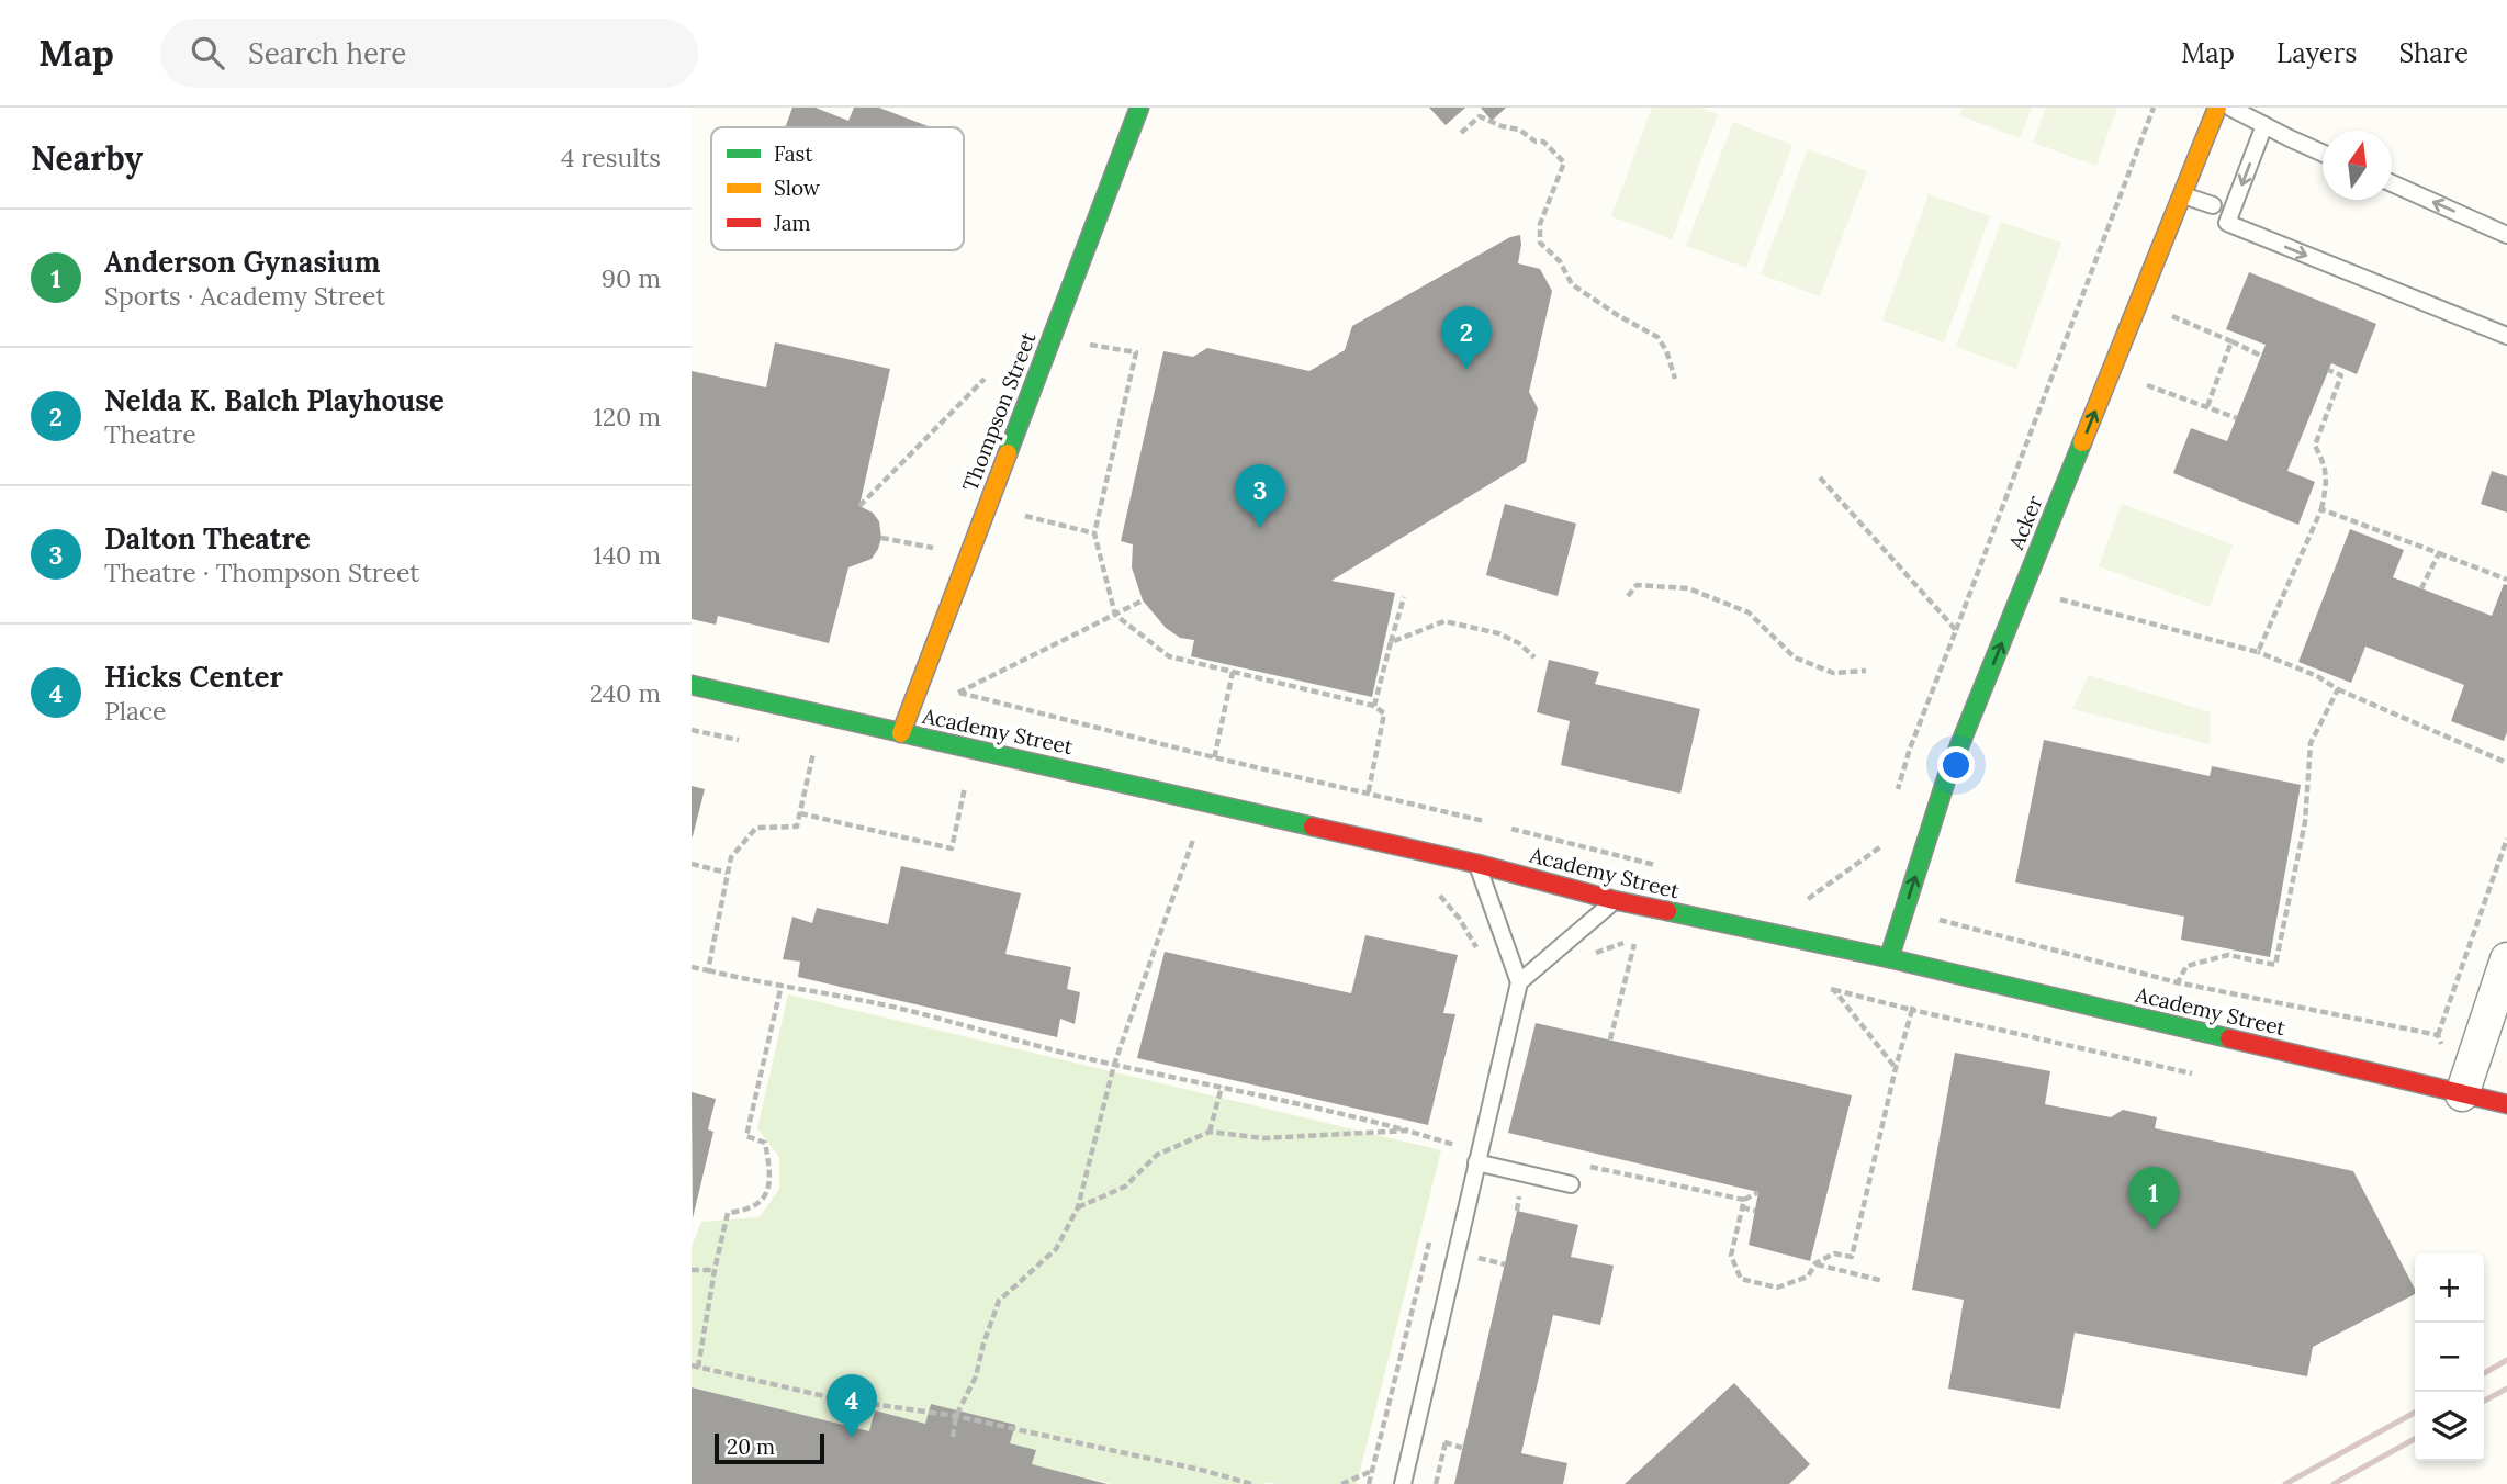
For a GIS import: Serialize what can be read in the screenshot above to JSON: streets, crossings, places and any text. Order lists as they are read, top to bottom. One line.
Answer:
{"streets":{"street":["Thompson Street","Acker","Academy Street"]},"crossings":[["Thompson Street","Academy Street"],["Acker","Academy Street"]],"one_way":["Acker"],"legend":["Fast","Slow","Jam"],"scale_bar":"20 m","north":"top","page":{"header":"Map","search":"Search here","nav":["Map","Layers","Share"],"heading":["Nearby","4 results"],"list":[{"mark":"1","name":"Anderson Gynasium","note":"Sports · Academy Street","value":"90 m"},{"mark":"2","name":"Nelda K. Balch Playhouse","note":"Theatre","value":"120 m"},{"mark":"3","name":"Dalton Theatre","note":"Theatre · Thompson Street","value":"140 m"},{"mark":"4","name":"Hicks Center","note":"Place","value":"240 m"}],"pins":["2","3","1","4"],"map_buttons":["+","−"],"scale":"20 m"}}
